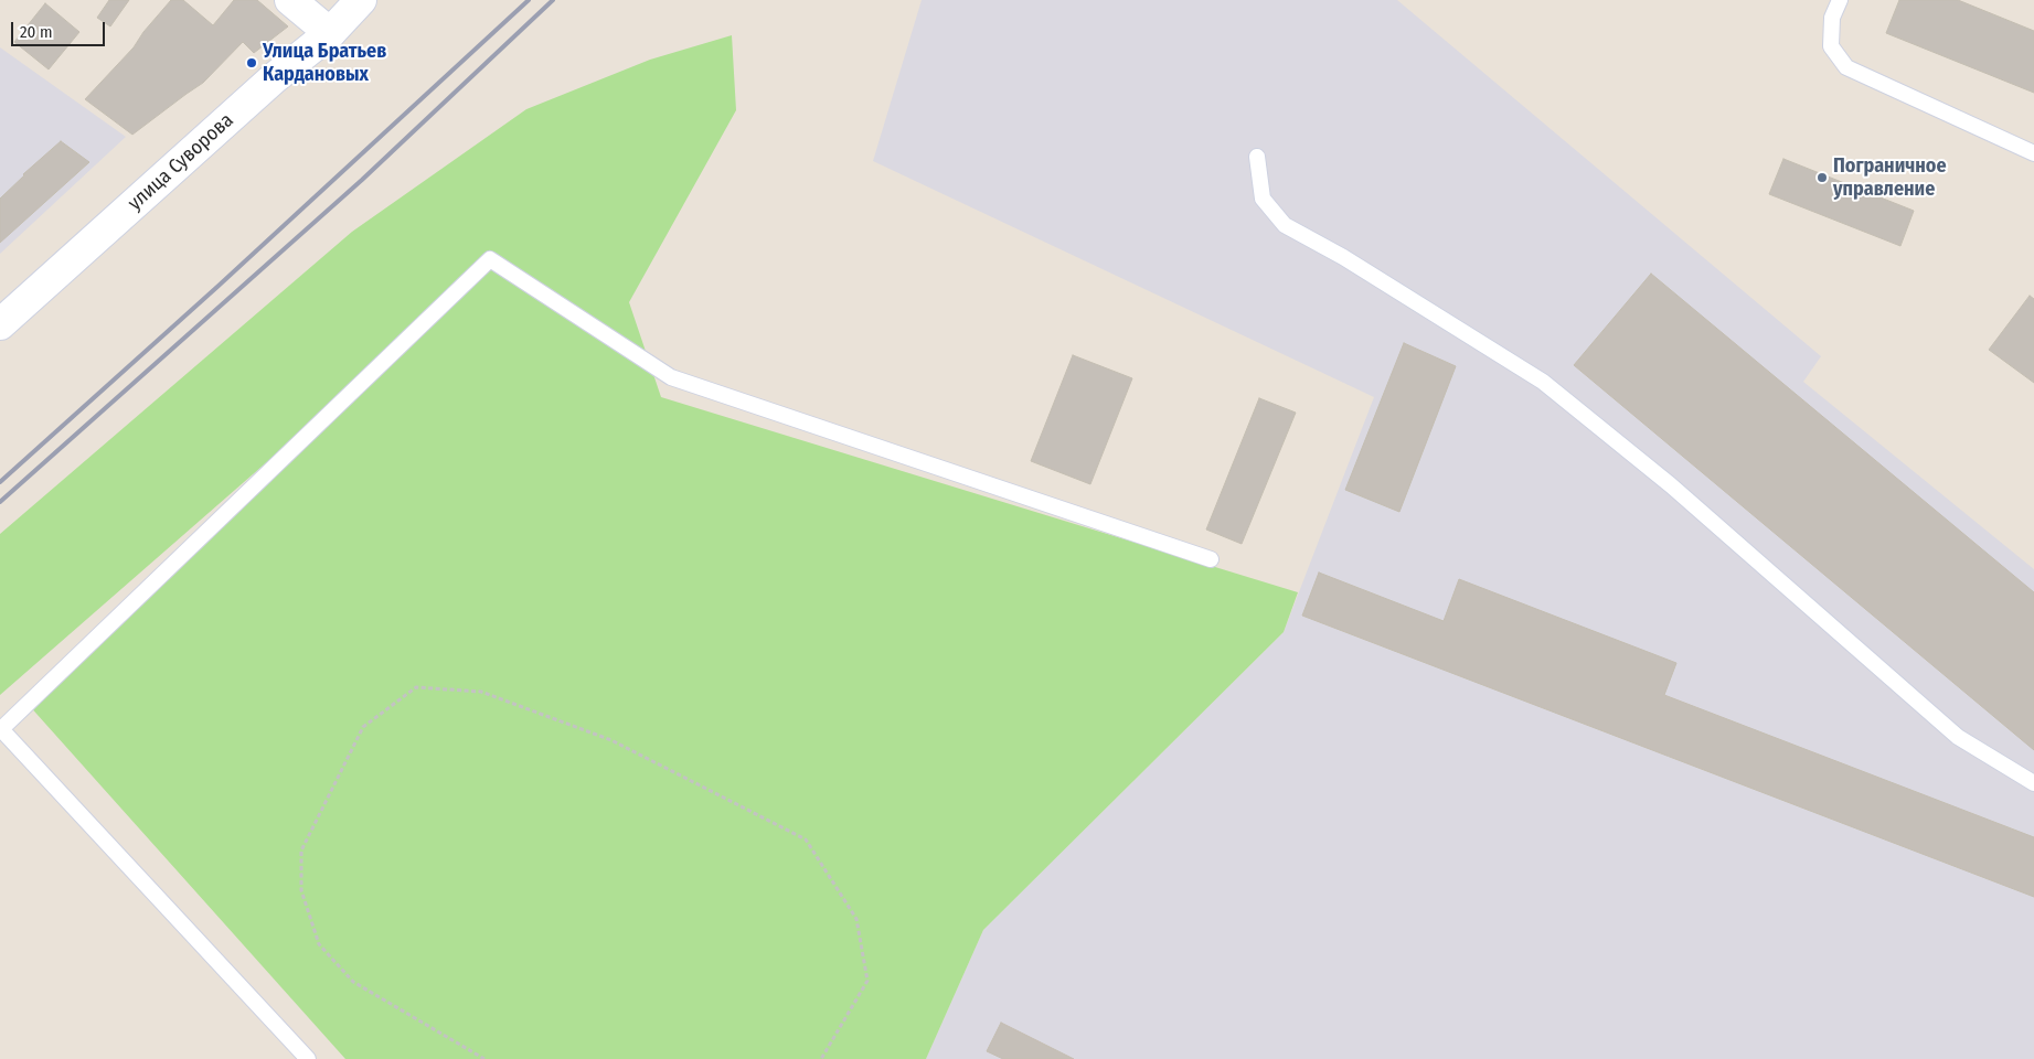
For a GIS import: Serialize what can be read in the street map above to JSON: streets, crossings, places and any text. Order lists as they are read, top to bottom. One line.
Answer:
{"streets":{"main road":["улица Суворова"]},"places":["Улица Братьев Кардановых","Пограничное управление"],"scale_bar":"20 m"}
